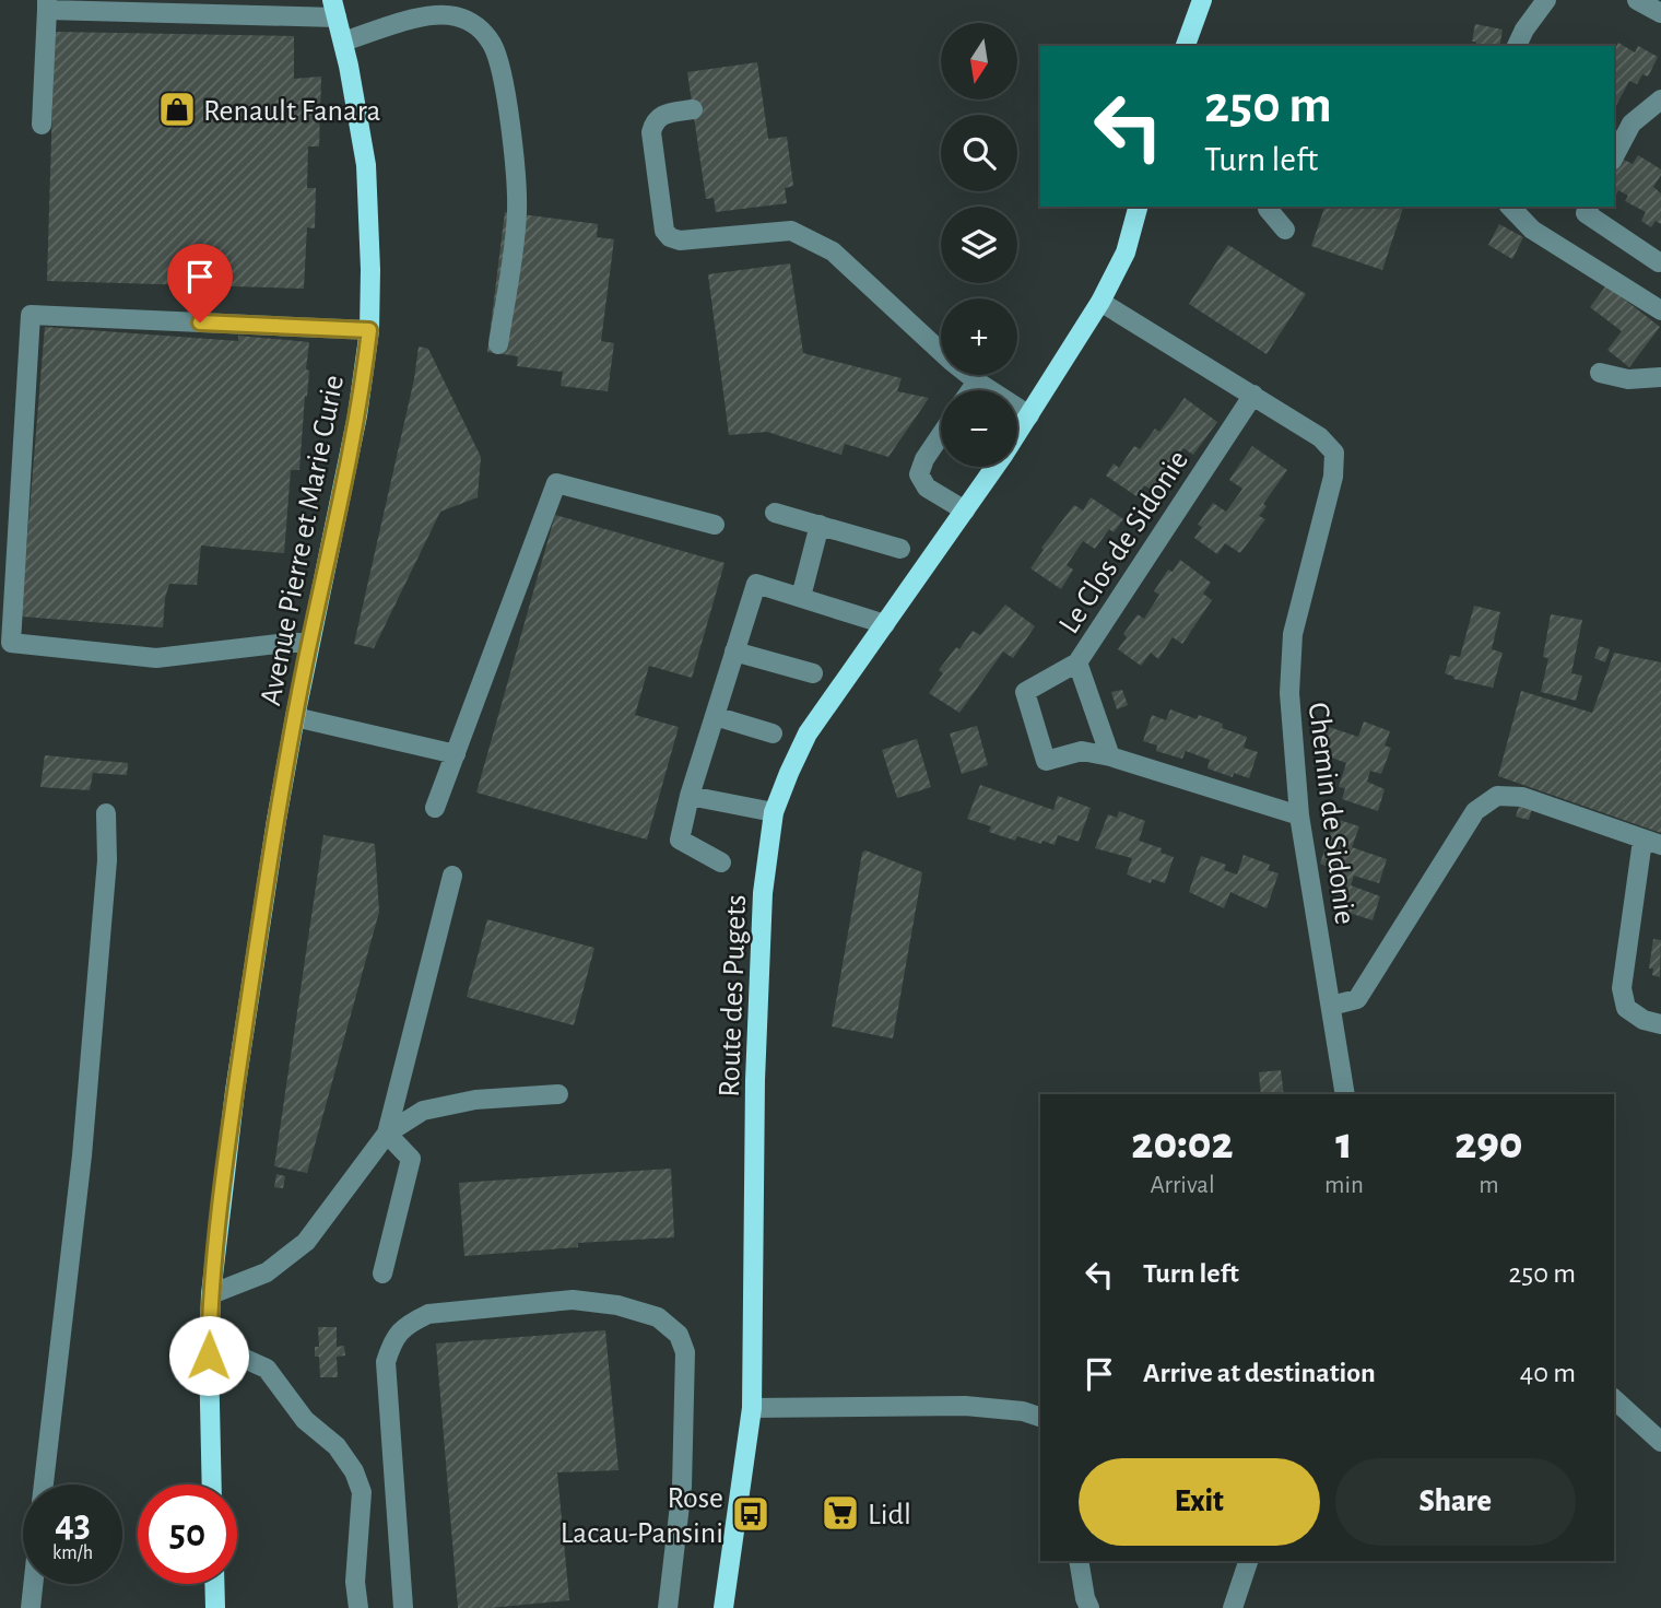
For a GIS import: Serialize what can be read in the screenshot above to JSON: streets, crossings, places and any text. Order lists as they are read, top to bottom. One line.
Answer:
{"streets":{"main road":["Avenue Pierre et Marie Curie","Route des Pugets"],"street":["Le Clos de Sidonie","Chemin de Sidonie"]},"crossings":[["Le Clos de Sidonie","Chemin de Sidonie"],["Chemin de Sidonie","Route des Pugets"]],"places":{"shop":["Renault Fanara"],"supermarket":["Lidl"],"bus stop":["Rose Lacau-Pansini"]},"north":"bottom","page":{"map_buttons":["+","−"],"turn":["250 m","Turn left"],"eta":["20:02","Arrival","1","min","290","m"],"list":[{"name":"Turn left","value":"250 m"},{"name":"Arrive at destination","value":"40 m"}],"buttons":["Exit","Share"],"speed":"43 km/h","limit":"50"}}
